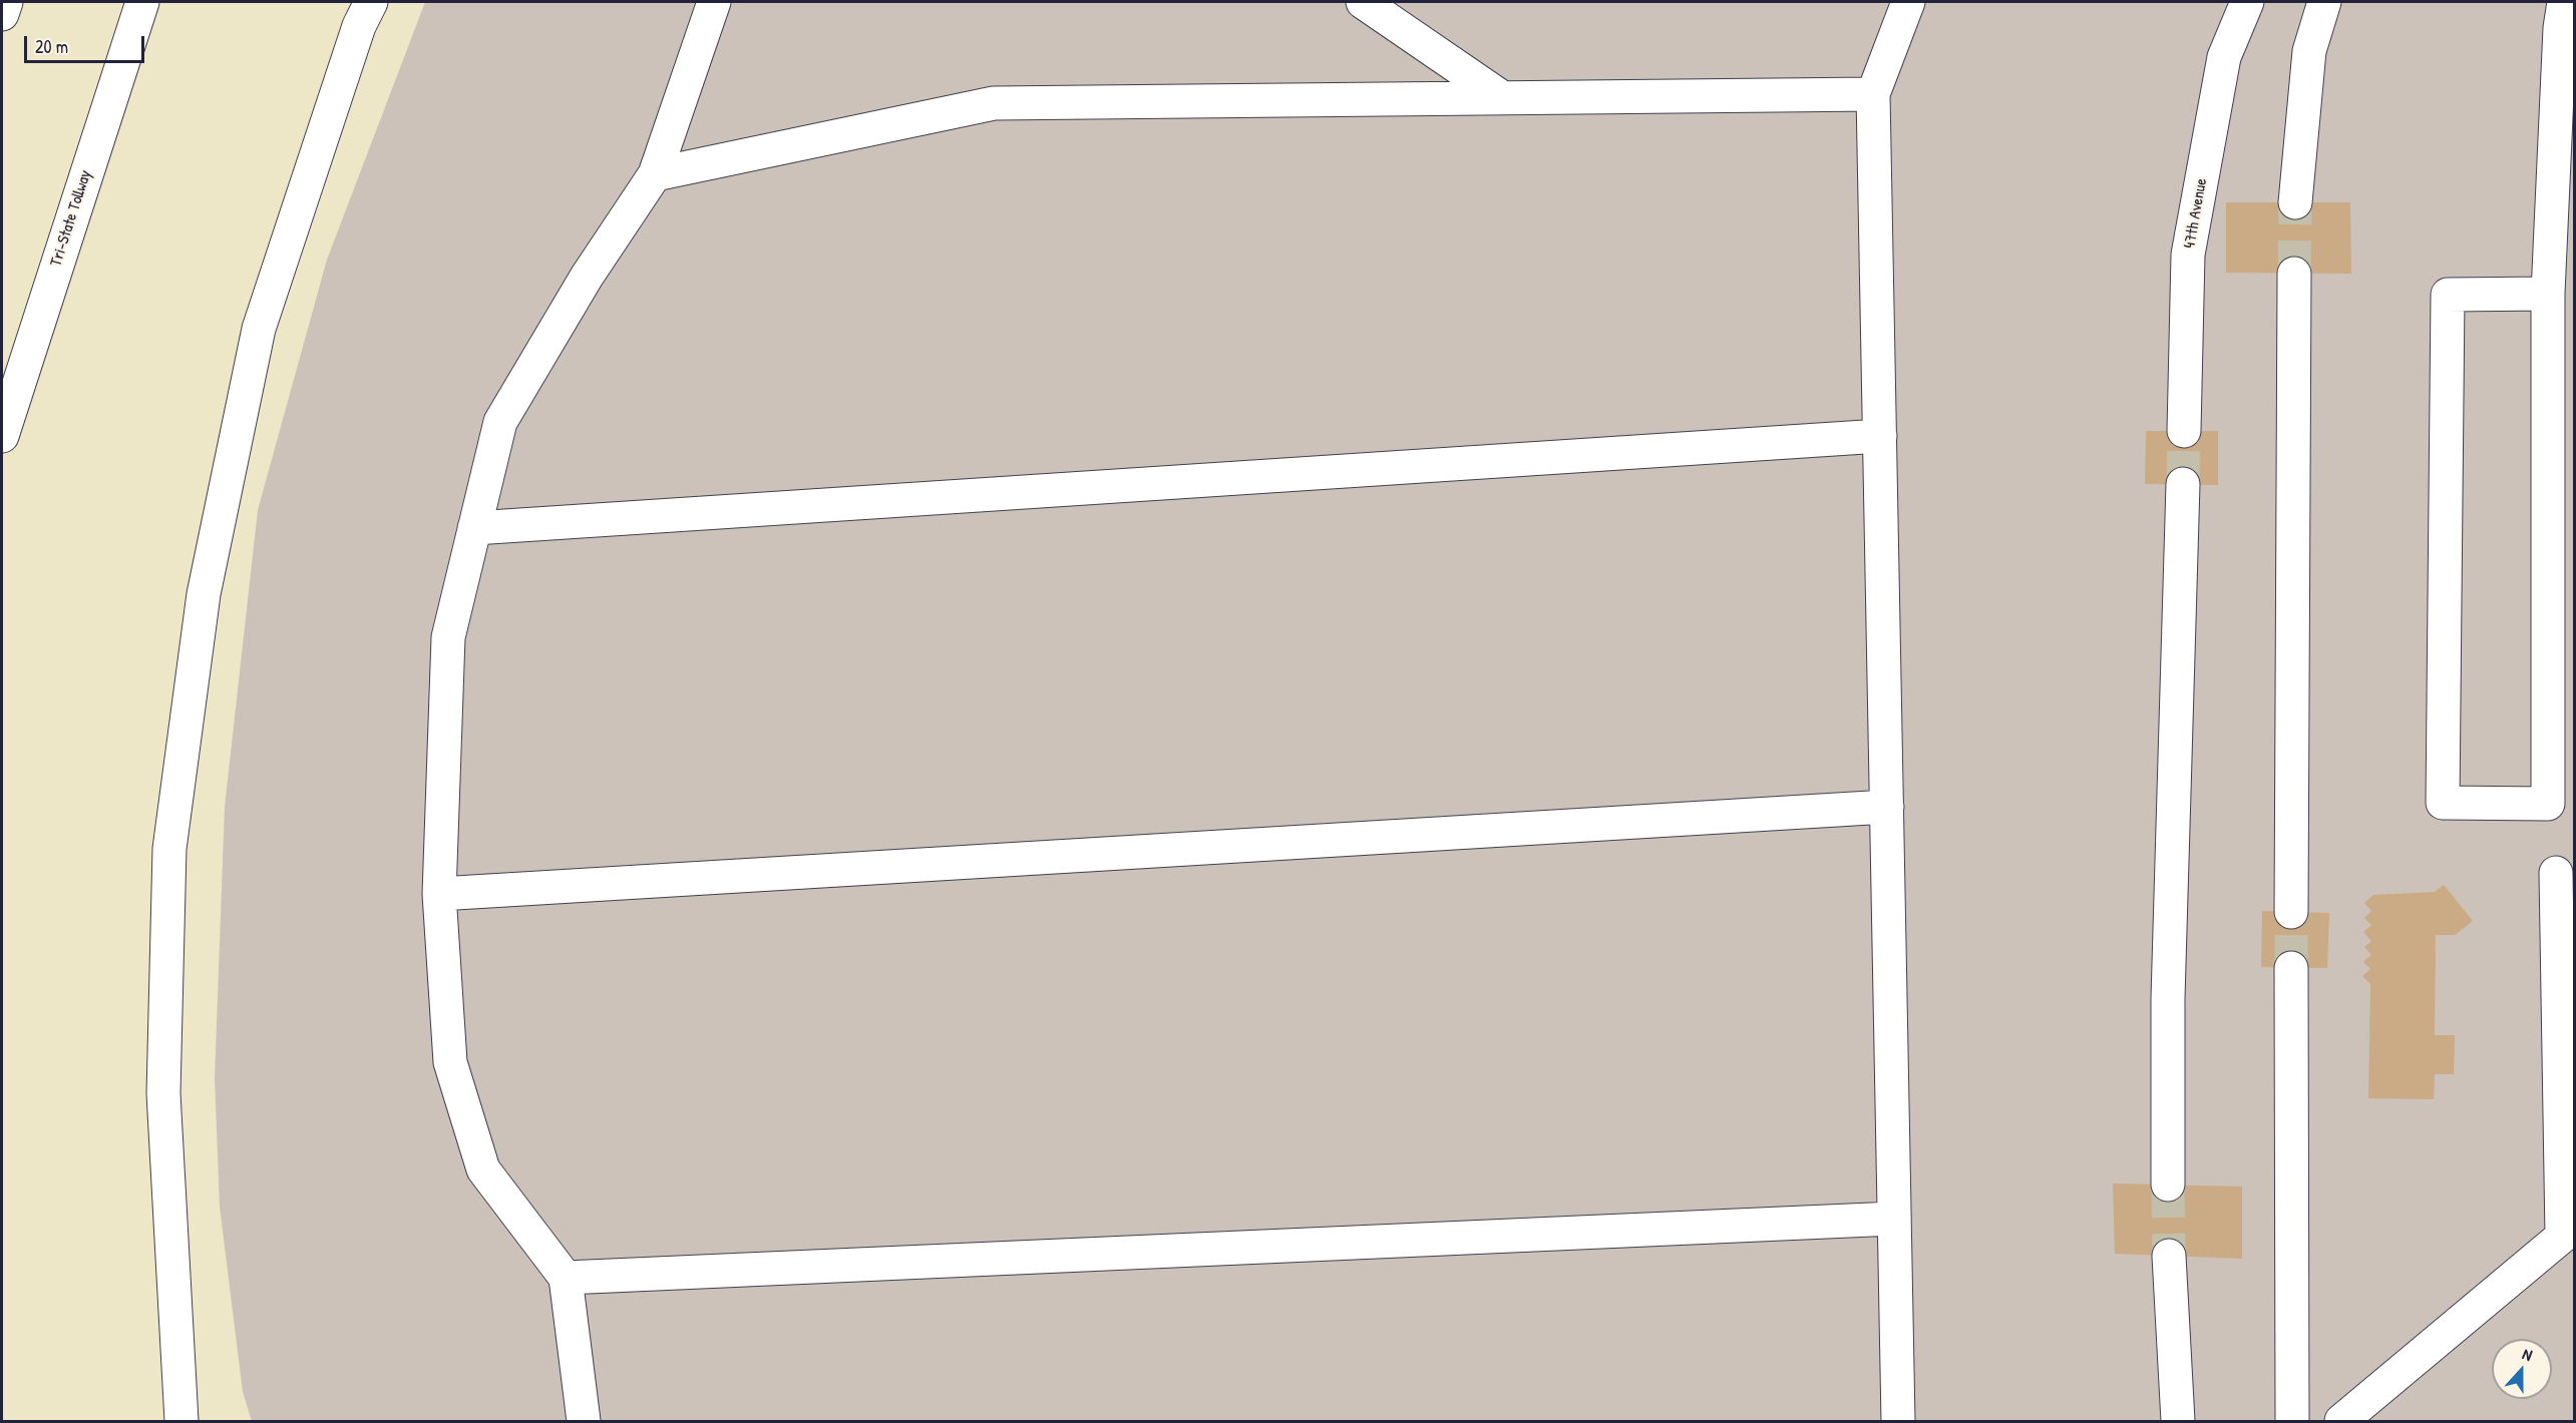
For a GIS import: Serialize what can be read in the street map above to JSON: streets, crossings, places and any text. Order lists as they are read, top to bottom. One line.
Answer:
{"streets":{"main road":["47th Avenue","Tri-State Tollway"]},"scale_bar":"20 m","north":"top"}
